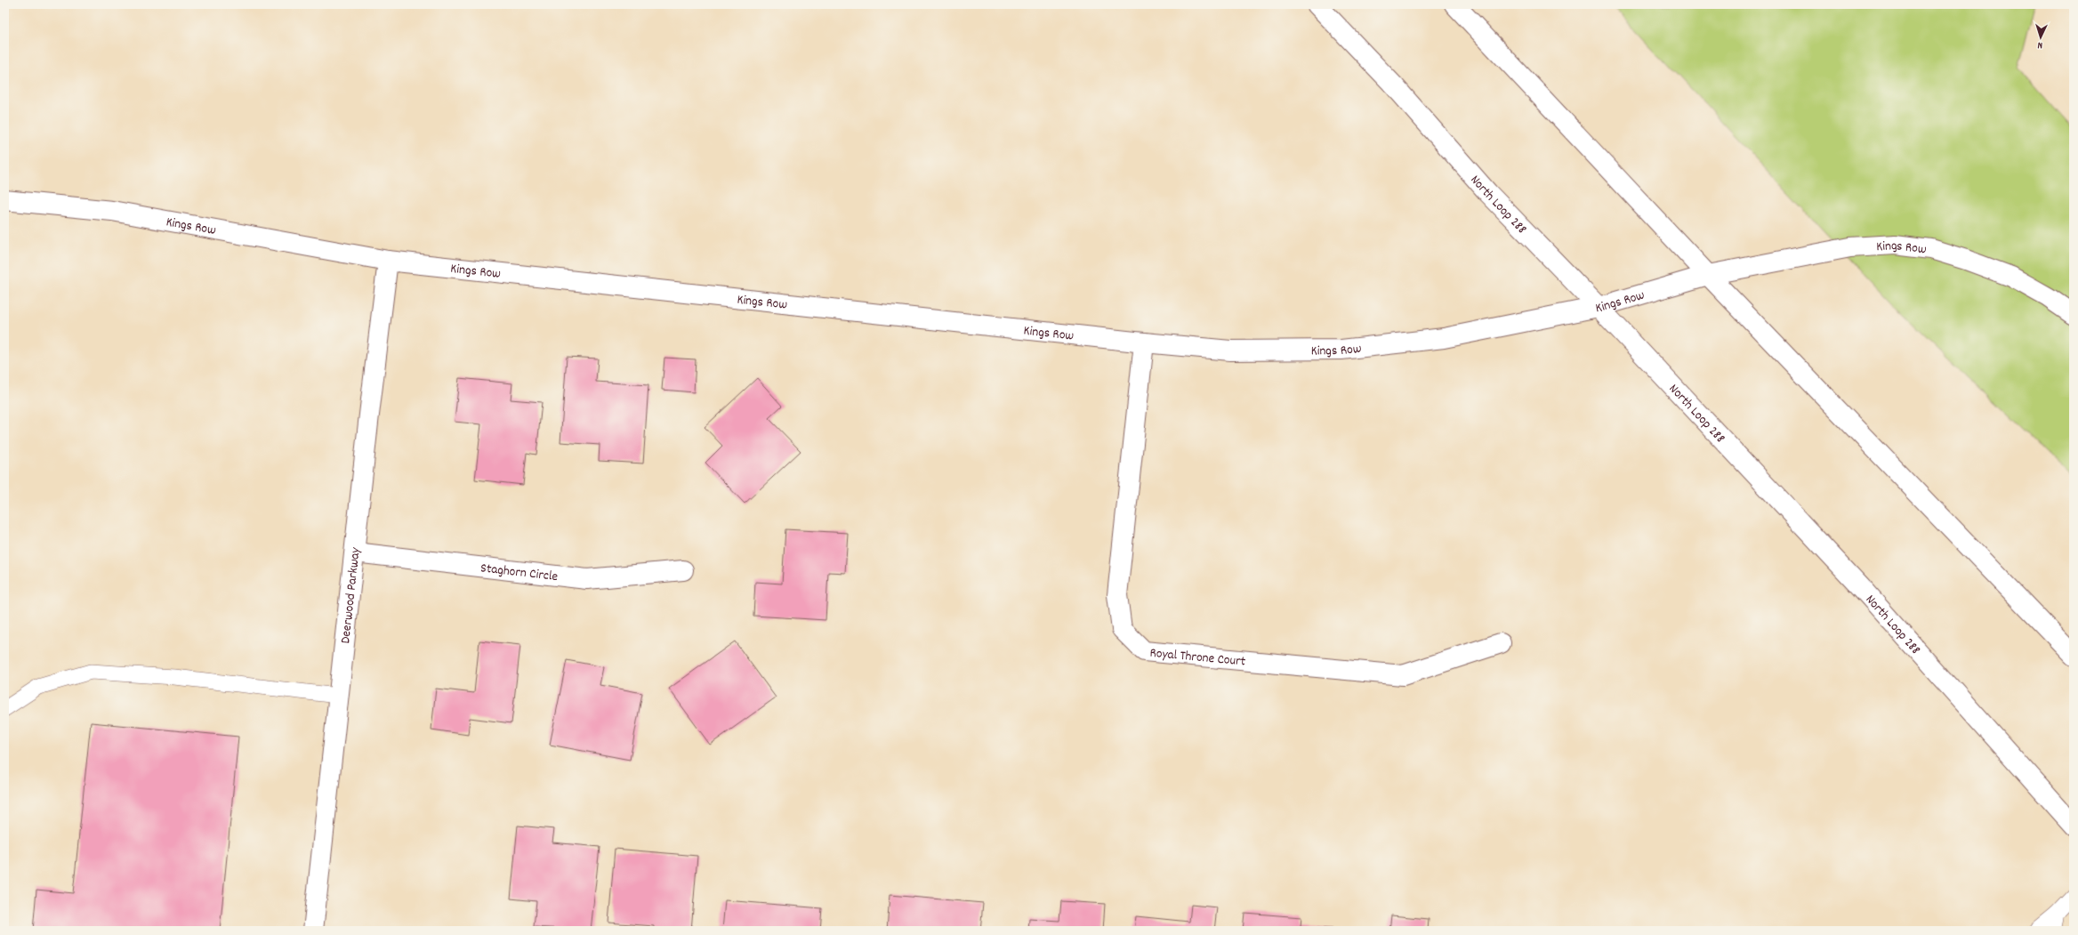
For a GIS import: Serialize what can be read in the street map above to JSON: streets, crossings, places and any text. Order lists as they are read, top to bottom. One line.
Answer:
{"streets":{"main road":["North Loop 288","Kings Row","Staghorn Circle","Deerwood Parkway","Royal Throne Court"]},"crossings":[["North Loop 288","Kings Row"],["Kings Row","Deerwood Parkway"],["Kings Row","Royal Throne Court"],["Staghorn Circle","Deerwood Parkway"]],"north":"bottom"}
